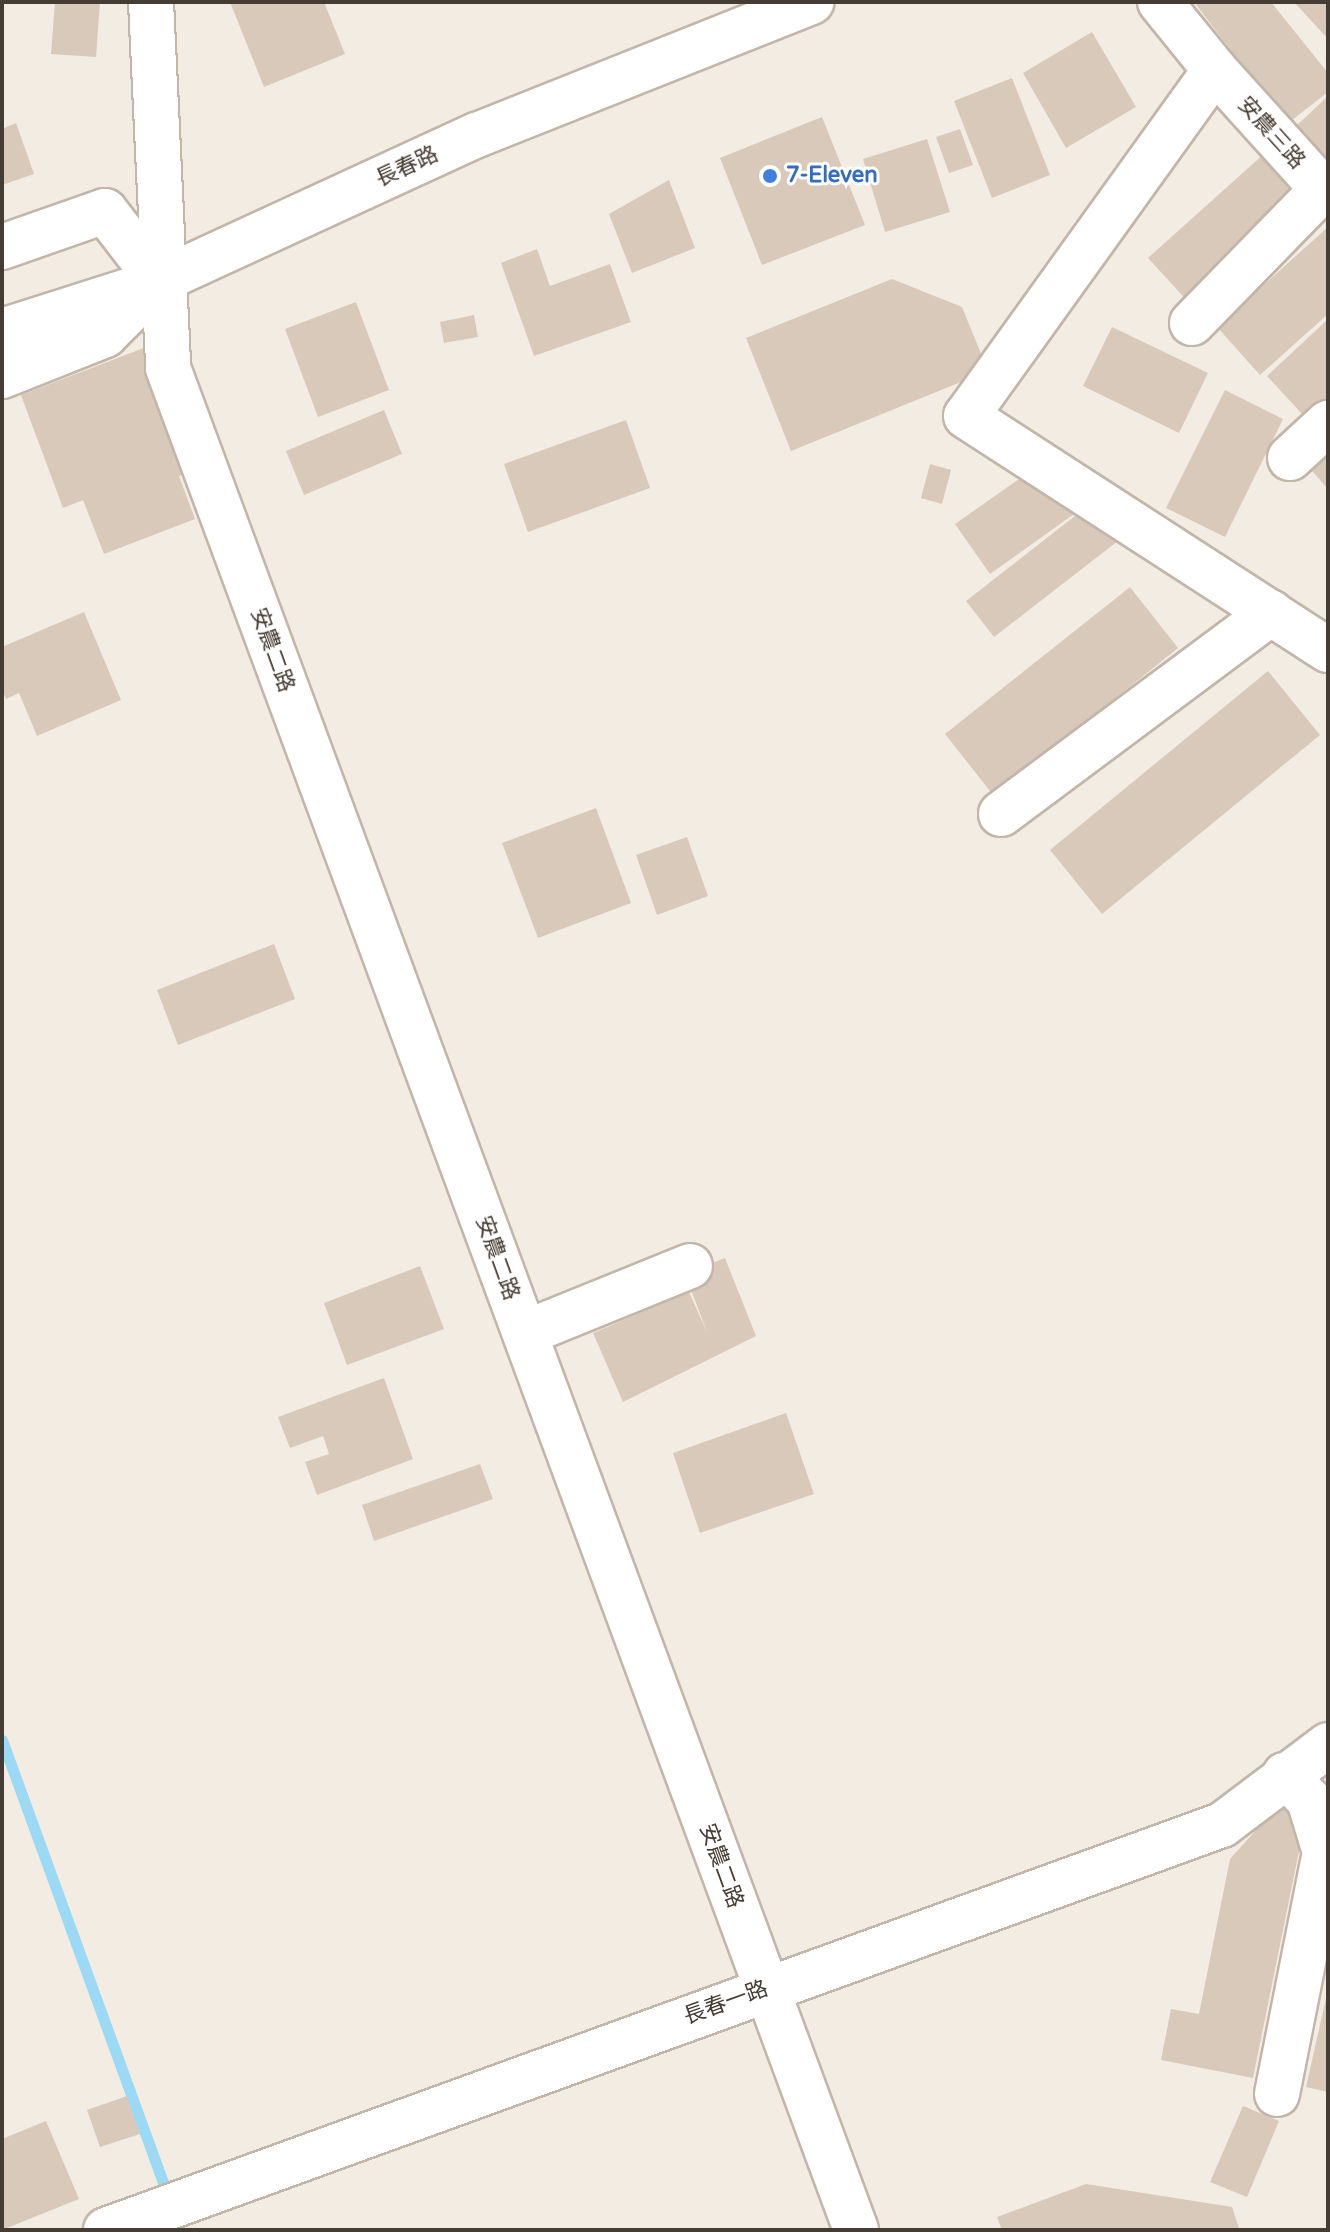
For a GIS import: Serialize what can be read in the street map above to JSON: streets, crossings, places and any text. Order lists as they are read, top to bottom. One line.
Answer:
{"streets":{"street":["安農三路","長春路","安農二路","長春一路"]},"crossings":[["長春路","安農二路"],["安農二路","長春一路"]],"places":["7-Eleven"]}
